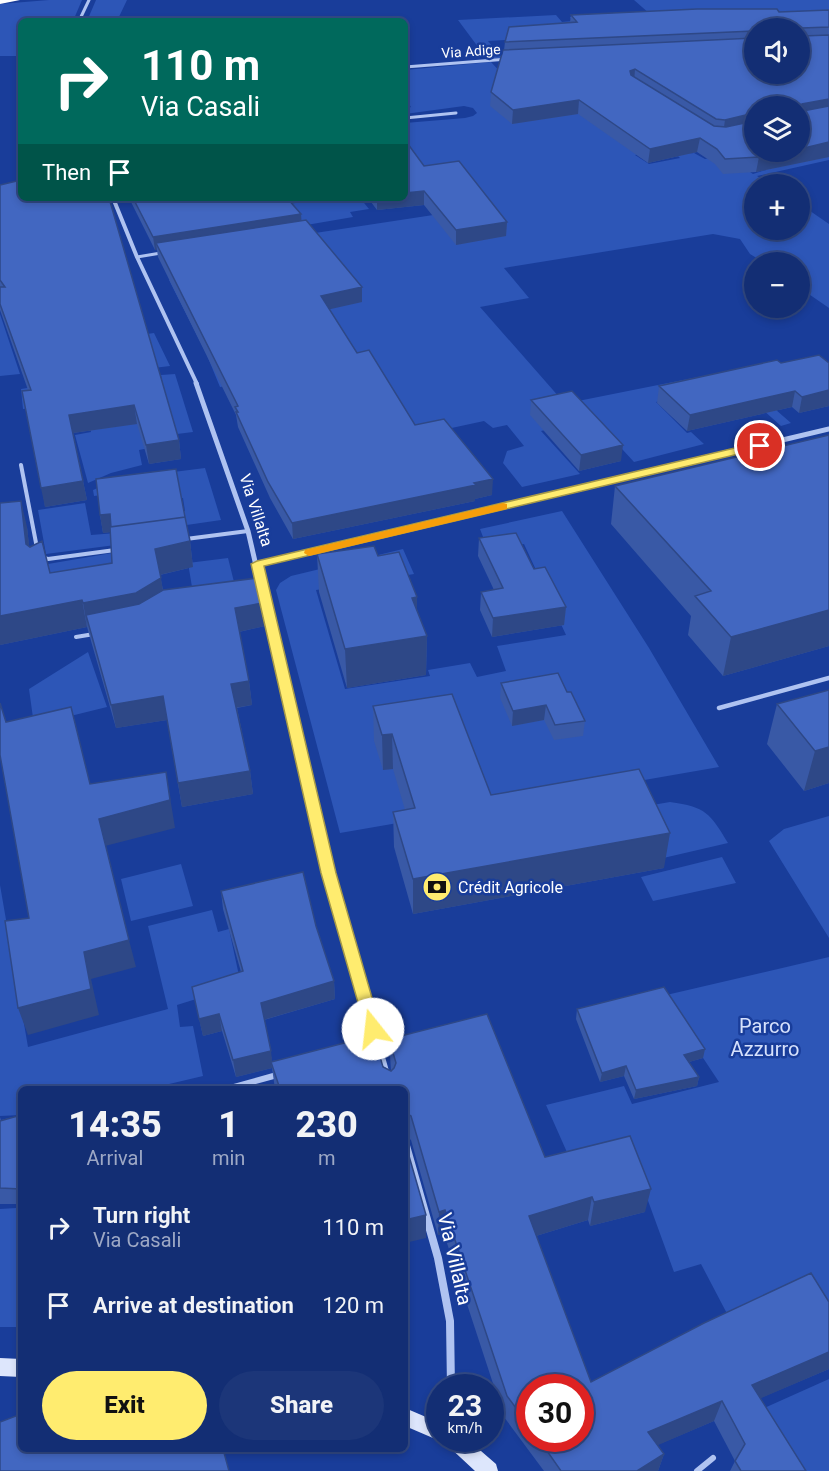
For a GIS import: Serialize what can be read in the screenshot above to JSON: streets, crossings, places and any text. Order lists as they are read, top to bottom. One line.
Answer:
{"streets":{"street":["Via Adige","Via Villalta"]},"parks":["Parco Azzurro"],"places":{"bank":["Crédit Agricole"]},"page":{"map_buttons":["+","−"],"turn":["110 m","Via Casali"],"then":"Then","eta":["14:35","Arrival","1","min","230","m"],"list":[{"name":"Turn right","note":"Via Casali","value":"110 m"},{"name":"Arrive at destination","value":"120 m"}],"buttons":["Exit","Share"],"speed":"23 km/h","limit":"30"}}
